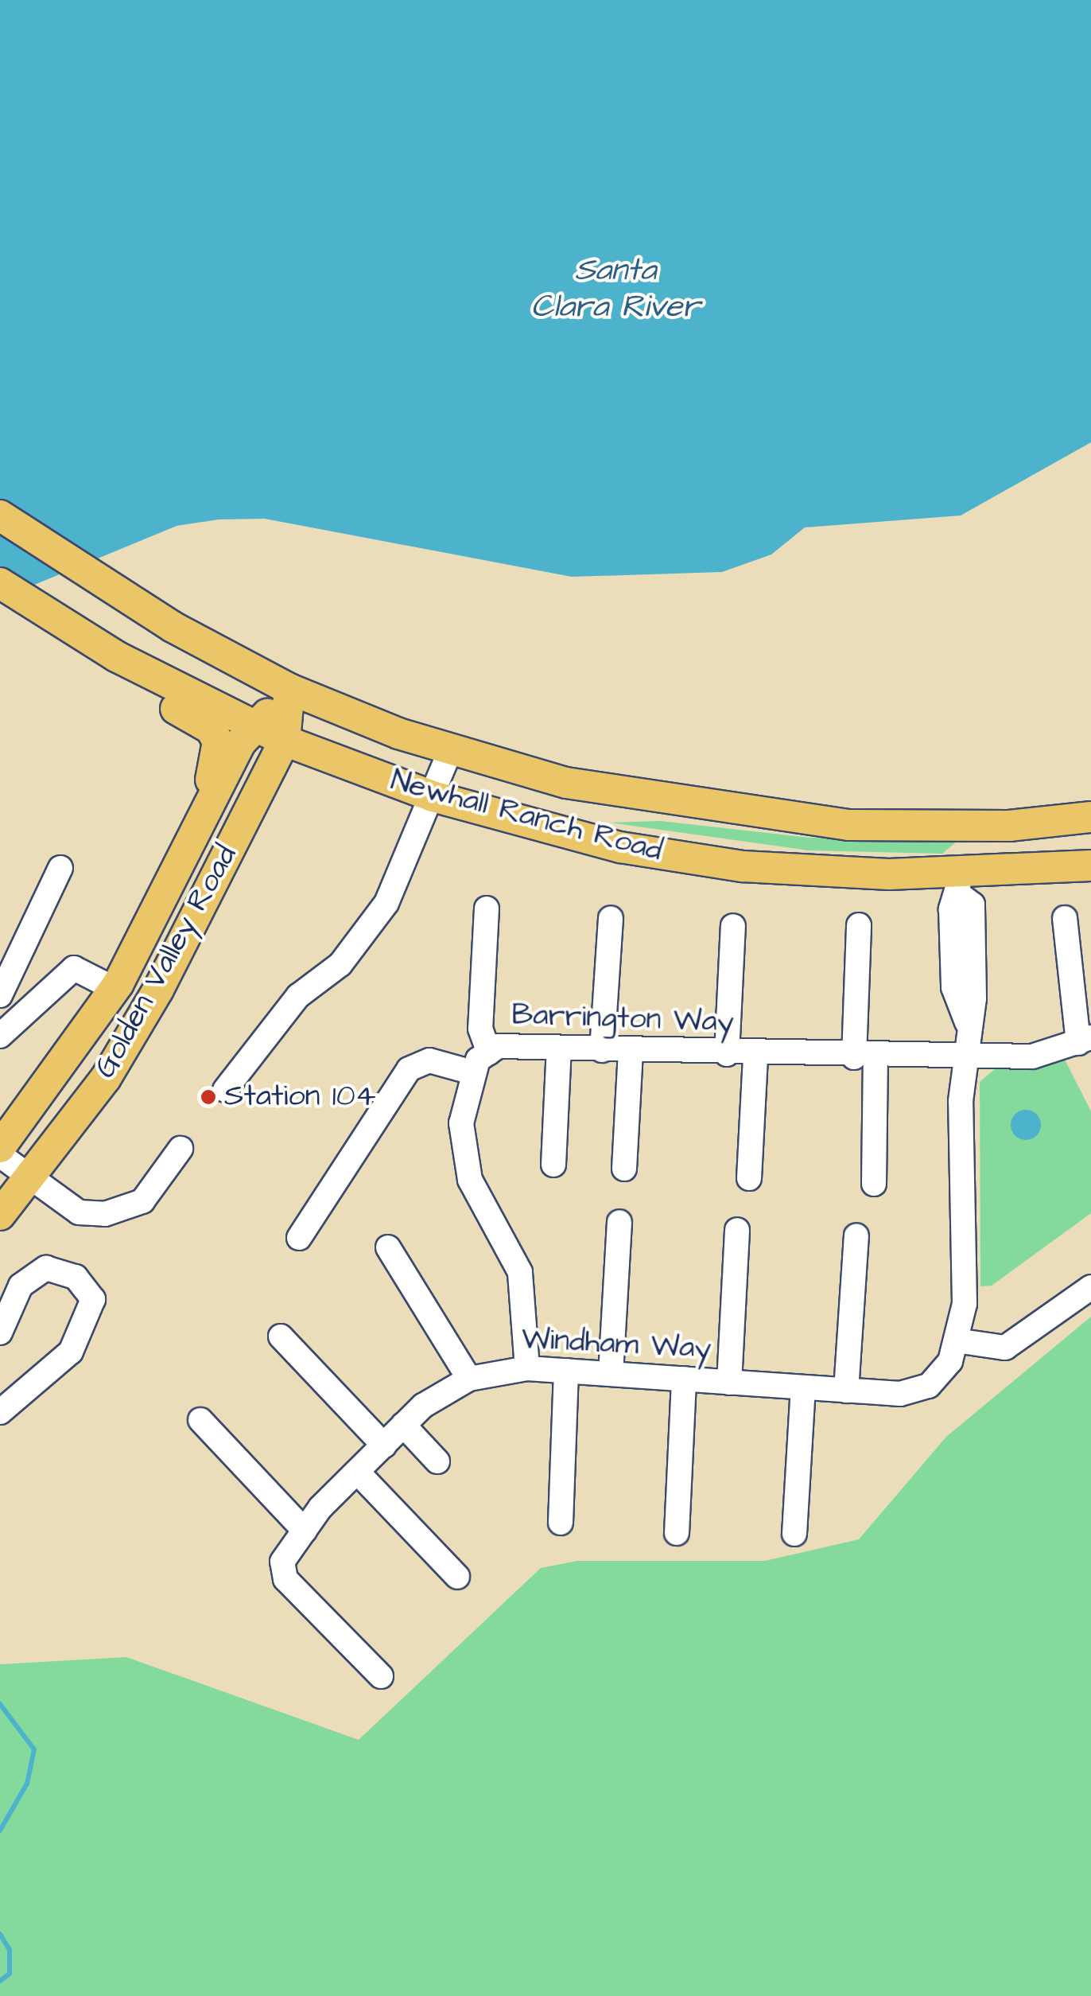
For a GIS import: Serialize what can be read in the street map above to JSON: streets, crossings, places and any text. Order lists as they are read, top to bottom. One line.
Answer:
{"streets":{"main road":["Newhall Ranch Road","Golden Valley Road"],"street":["Barrington Way","Windham Way"]},"crossings":[["Newhall Ranch Road","Golden Valley Road"],["Barrington Way","Windham Way"]],"water":["Santa Clara River"],"places":["Station 104"]}
